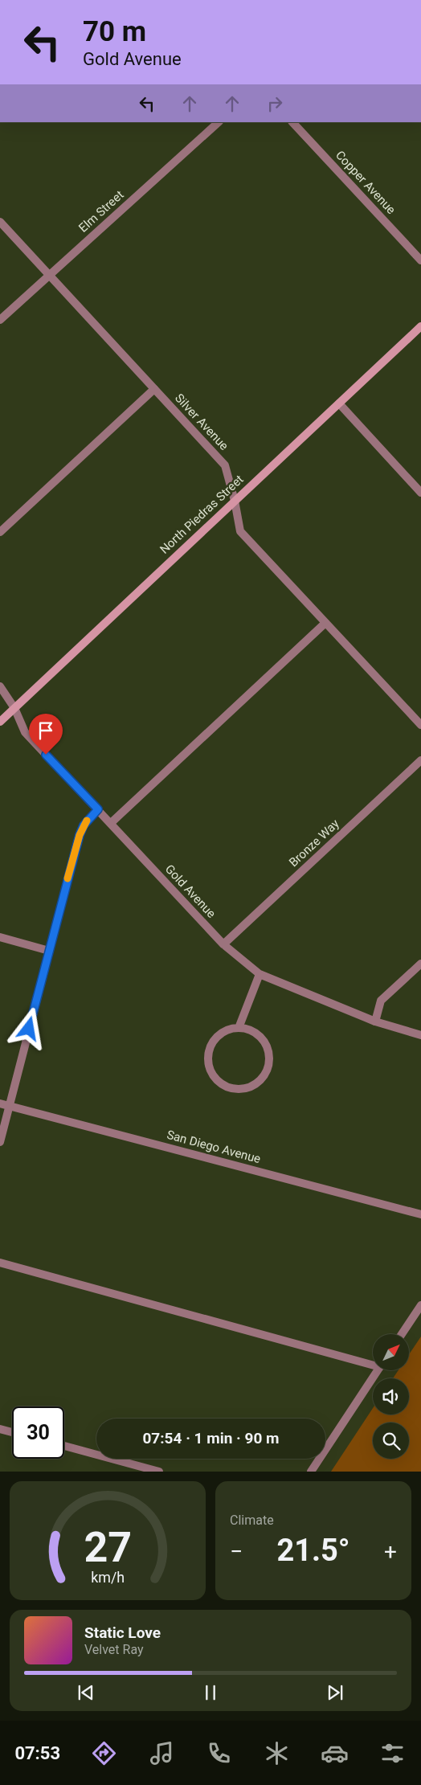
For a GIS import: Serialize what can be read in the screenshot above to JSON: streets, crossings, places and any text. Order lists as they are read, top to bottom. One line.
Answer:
{"streets":{"main road":["North Piedras Street"],"street":["Copper Avenue","Elm Street","Silver Avenue","Bronze Way","Gold Avenue","San Diego Avenue"]},"crossings":[["Elm Street","Silver Avenue"],["Silver Avenue","North Piedras Street"],["North Piedras Street","Gold Avenue"],["Bronze Way","Gold Avenue"]],"north":"top right","page":{"turn":["70 m","Gold Avenue"],"limit":"30","trip":"07:54 · 1 min · 90 m","tile":"Climate","heat":["−","21.5°","+"],"song":["Static Love","Velvet Ray"],"tabs":"07:53","gauge":["27","km/h"]}}
